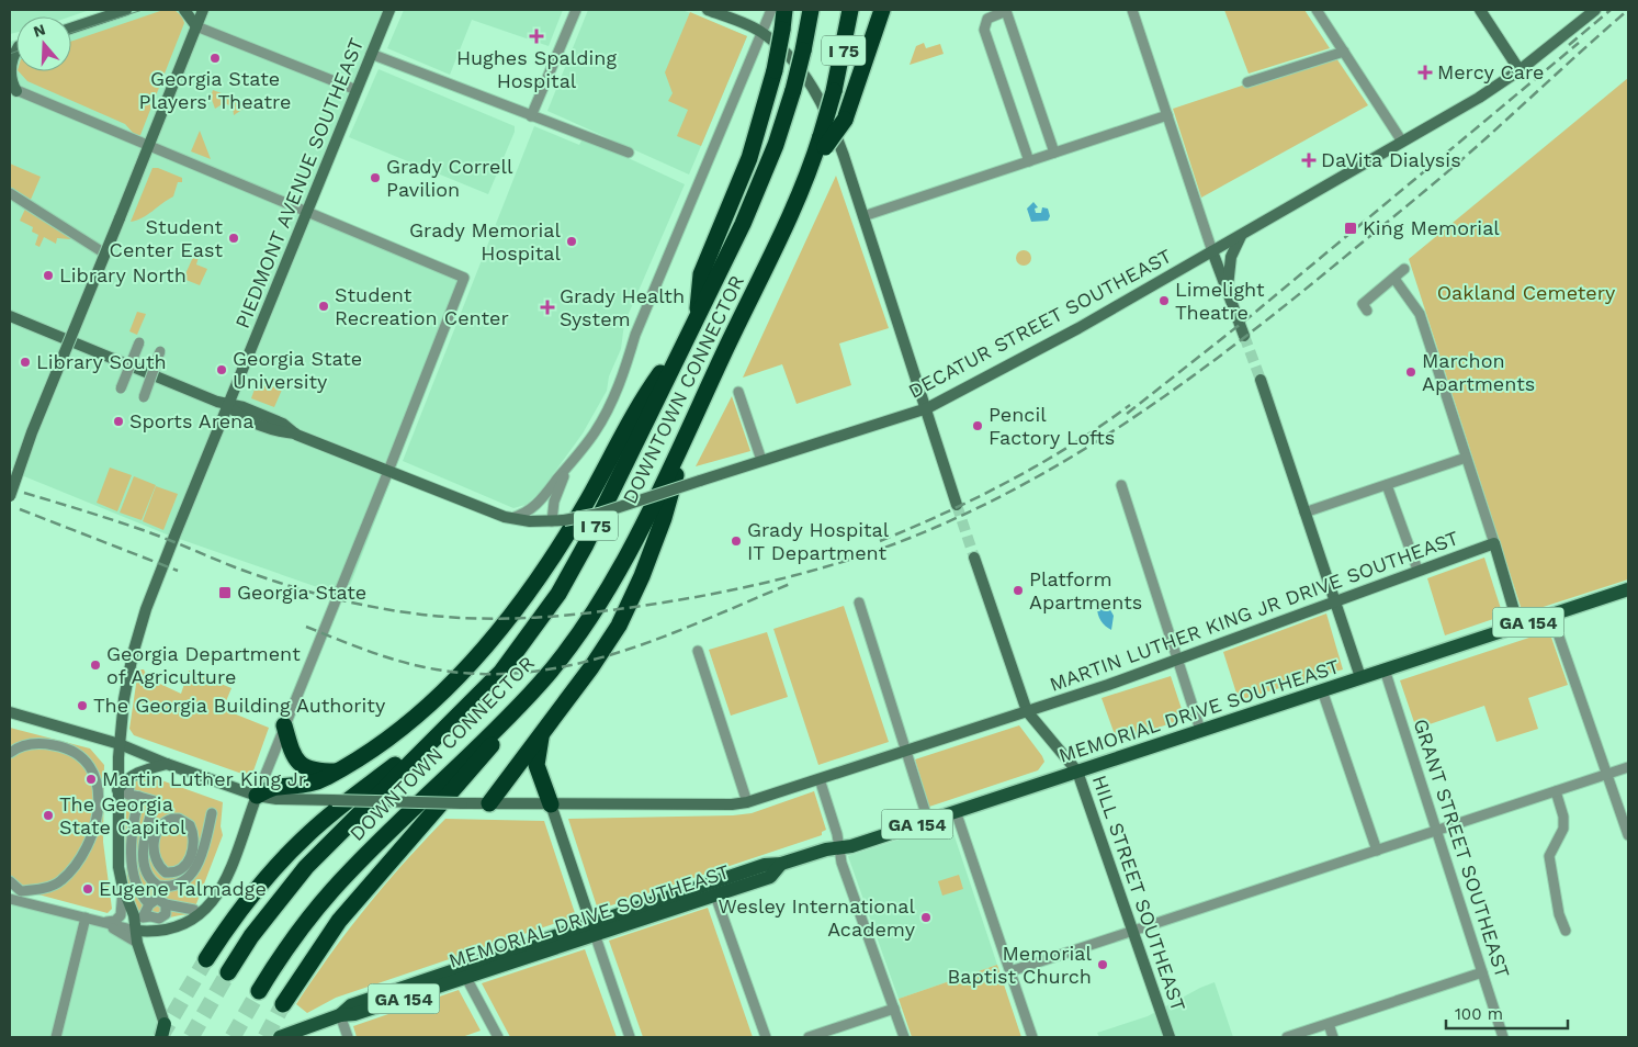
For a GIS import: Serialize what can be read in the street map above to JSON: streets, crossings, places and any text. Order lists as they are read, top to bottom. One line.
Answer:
{"streets":{"highway":["I 75","DOWNTOWN CONNECTOR"],"main road":["PIEDMONT AVENUE SOUTHEAST","DECATUR STREET SOUTHEAST","MARTIN LUTHER KING JR DRIVE SOUTHEAST","GA 154","MEMORIAL DRIVE SOUTHEAST","HILL STREET SOUTHEAST"],"street":["GRANT STREET SOUTHEAST"]},"crossings":[["PIEDMONT AVENUE SOUTHEAST","DECATUR STREET SOUTHEAST"],["MARTIN LUTHER KING JR DRIVE SOUTHEAST","HILL STREET SOUTHEAST"],["MEMORIAL DRIVE SOUTHEAST","GRANT STREET SOUTHEAST"],["MEMORIAL DRIVE SOUTHEAST","HILL STREET SOUTHEAST"]],"parks":["Oakland Cemetery"],"places":{"health":["Hughes Spalding Hospital","Mercy Care","DaVita Dialysis","Grady Health System"],"other":["Georgia State Players' Theatre","Grady Correll Pavilion","Student Center East","Grady Memorial Hospital","Library North","Limelight Theatre","Student Recreation Center","Library South","Georgia State University","Marchon Apartments","Sports Arena","Pencil Factory Lofts","Grady Hospital IT Department","Platform Apartments","Georgia Department of Agriculture","The Georgia Building Authority","Martin Luther King Jr.","The Georgia State Capitol","Eugene Talmadge","Wesley International Academy","Memorial Baptist Church"],"transit":["King Memorial","Georgia State"]},"scale_bar":"100 m","north":"top"}
